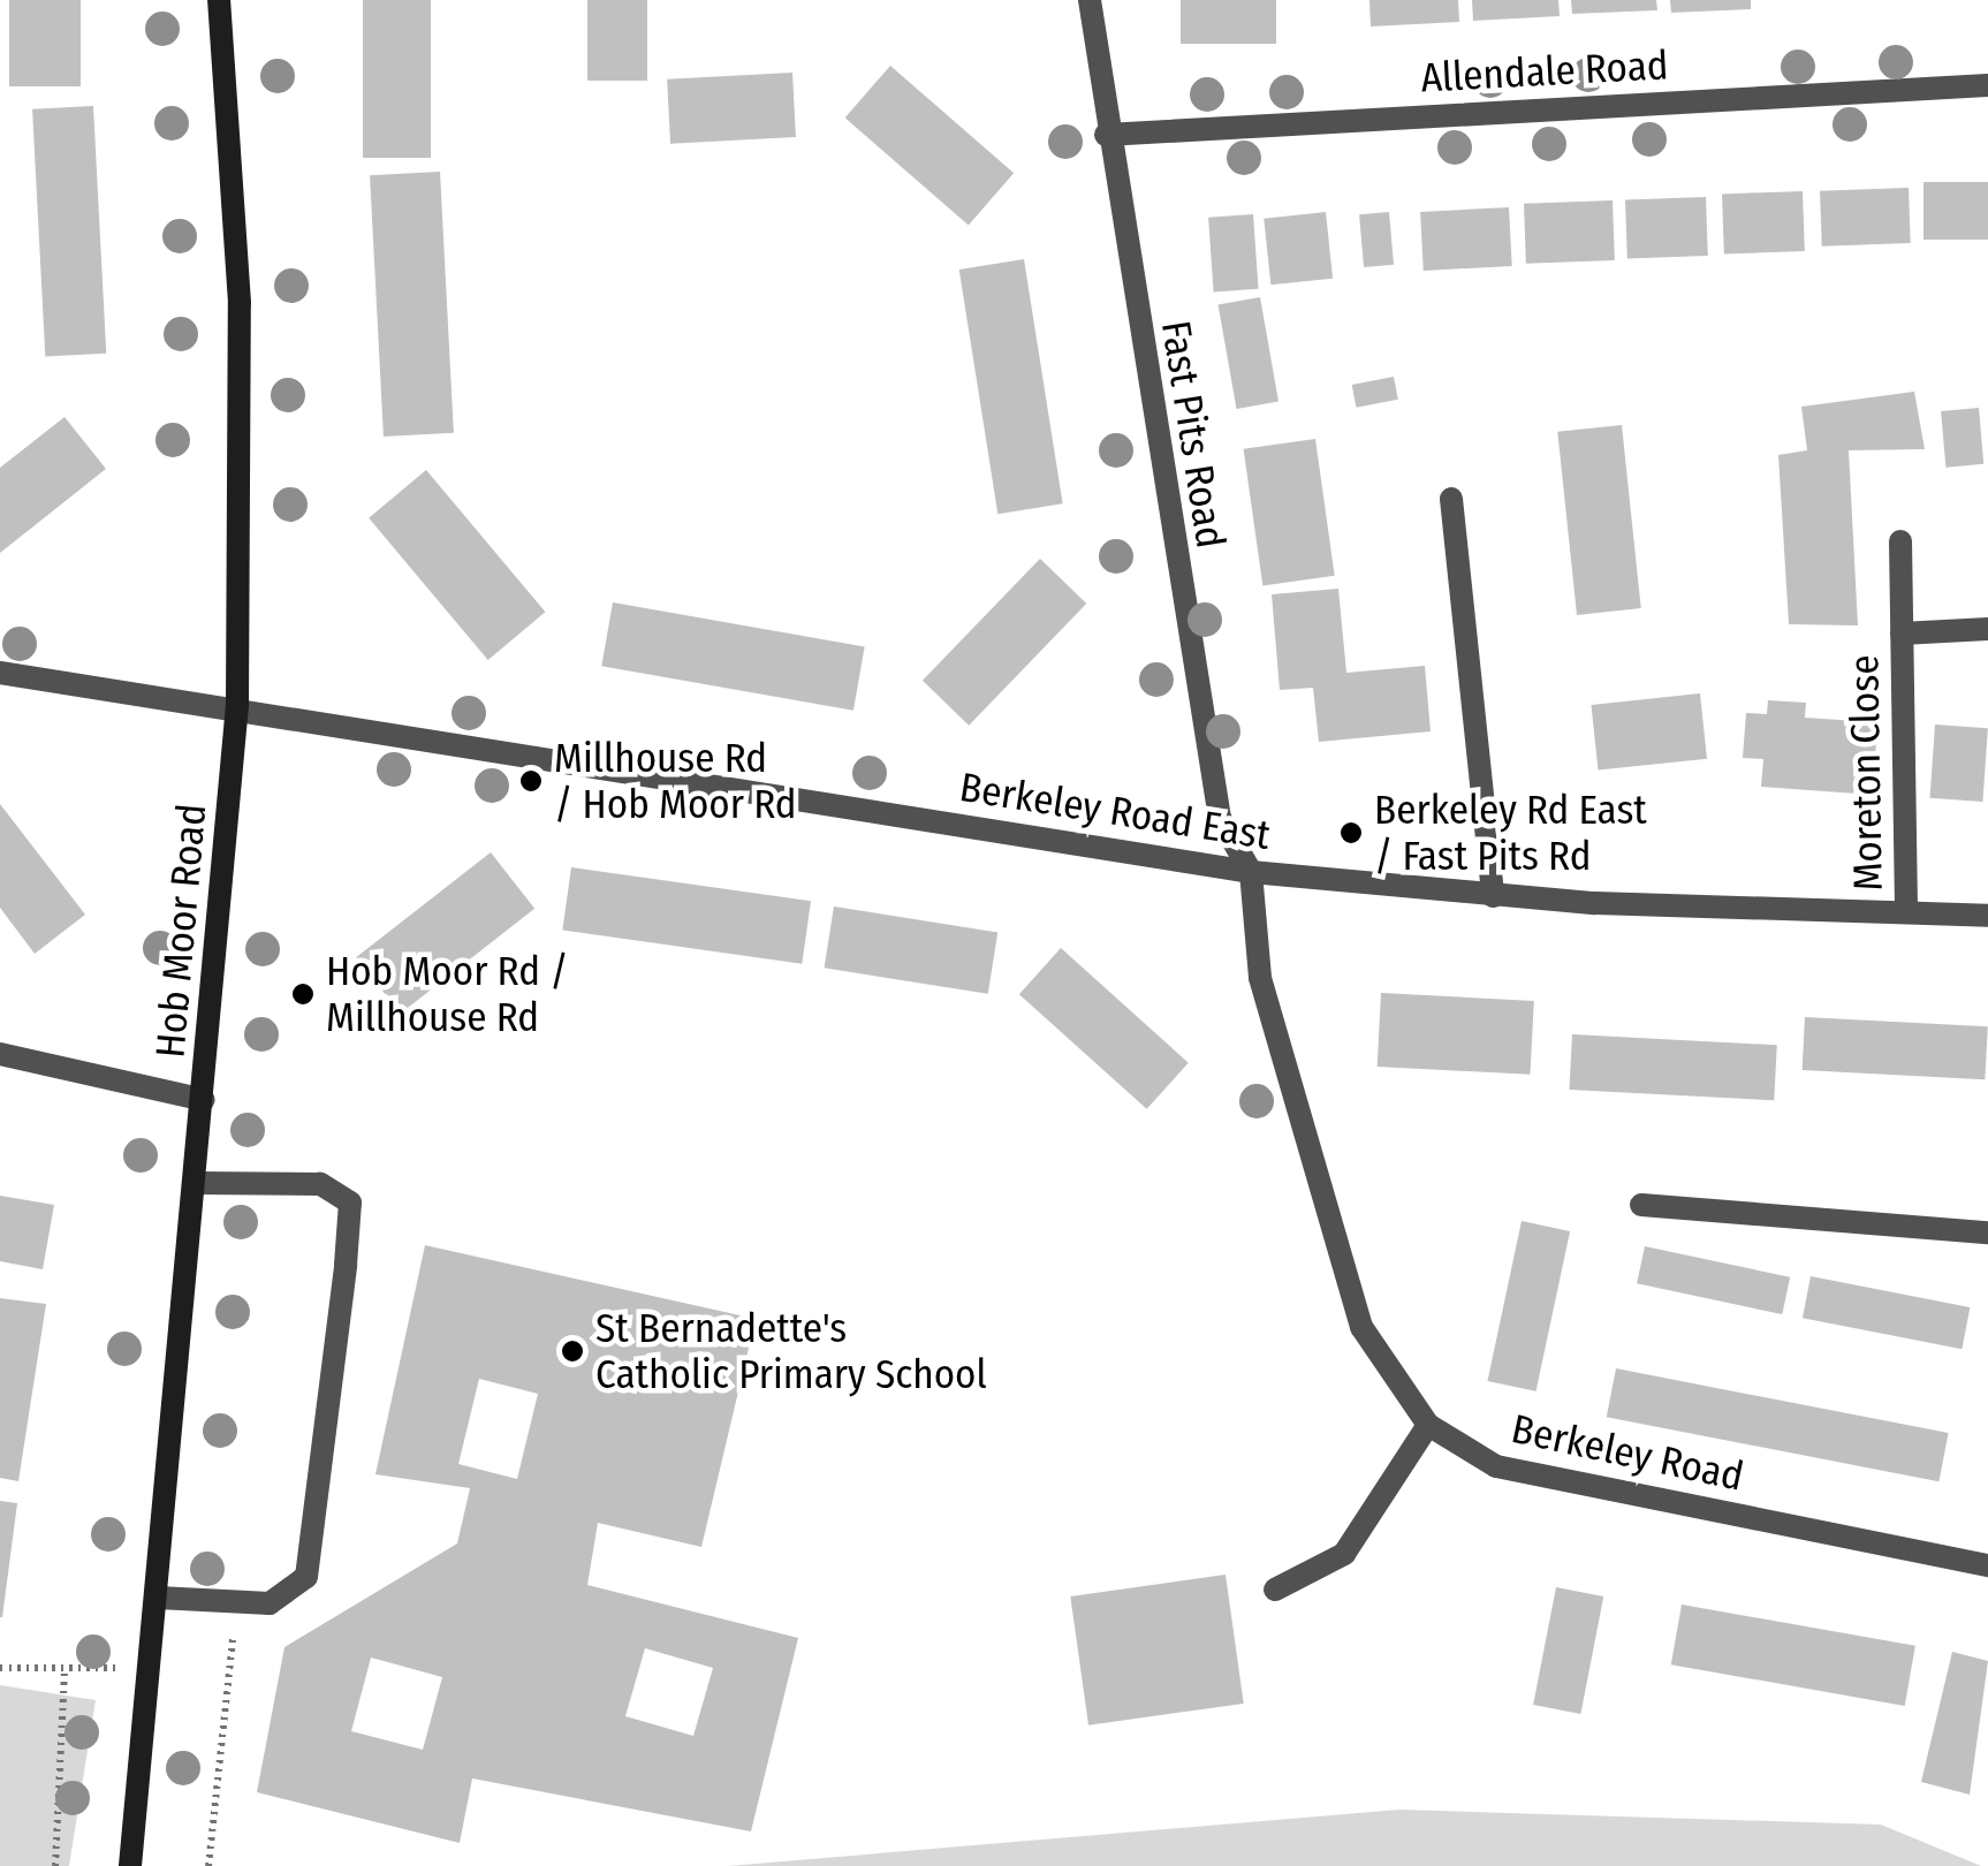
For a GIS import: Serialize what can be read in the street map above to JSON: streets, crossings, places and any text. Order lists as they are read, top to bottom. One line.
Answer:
{"streets":{"street":["Allendale Road","Fast Pits Road","Moreton Close","Berkeley Road East","Hob Moor Road","Berkeley Road"]},"crossings":[["Allendale Road","Fast Pits Road"],["Fast Pits Road","Berkeley Road East"],["Fast Pits Road","Berkeley Road"],["Moreton Close","Berkeley Road East"],["Berkeley Road East","Hob Moor Road"],["Berkeley Road East","Berkeley Road"]],"places":["Millhouse Rd / Hob Moor Rd","Berkeley Rd East / Fast Pits Rd","Hob Moor Rd / Millhouse Rd","St Bernadette's Catholic Primary School"]}
